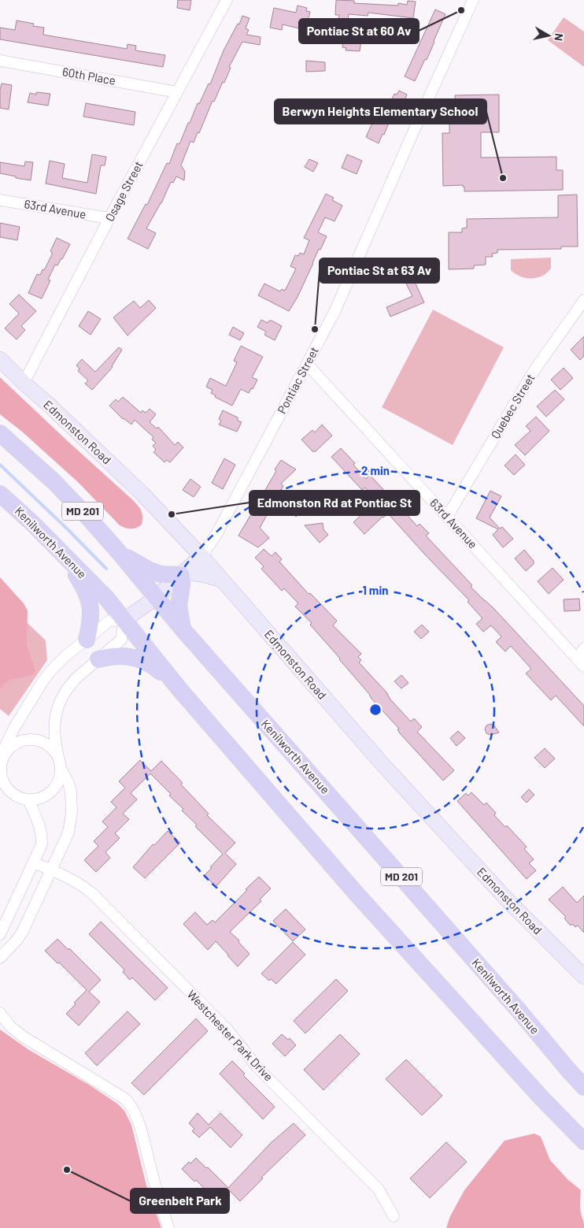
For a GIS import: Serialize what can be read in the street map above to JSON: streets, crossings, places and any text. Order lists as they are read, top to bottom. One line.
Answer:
{"streets":{"main road":["MD 201","Kenilworth Avenue"],"street":["60th Place","Osage Street","63rd Avenue","Pontiac Street","Quebec Street","Edmonston Road","Westchester Park Drive"]},"crossings":[["60th Place","Osage Street"],["Osage Street","63rd Avenue"],["Osage Street","Edmonston Road"],["63rd Avenue","Pontiac Street"],["63rd Avenue","Quebec Street"],["Pontiac Street","Edmonston Road"],["Pontiac Street","Kenilworth Avenue"]],"places":["Pontiac St at 60 Av","Berwyn Heights Elementary School","Pontiac St at 63 Av","Edmonston Rd at Pontiac St","Greenbelt Park"],"north":"right","rings":["2 min","1 min"]}
